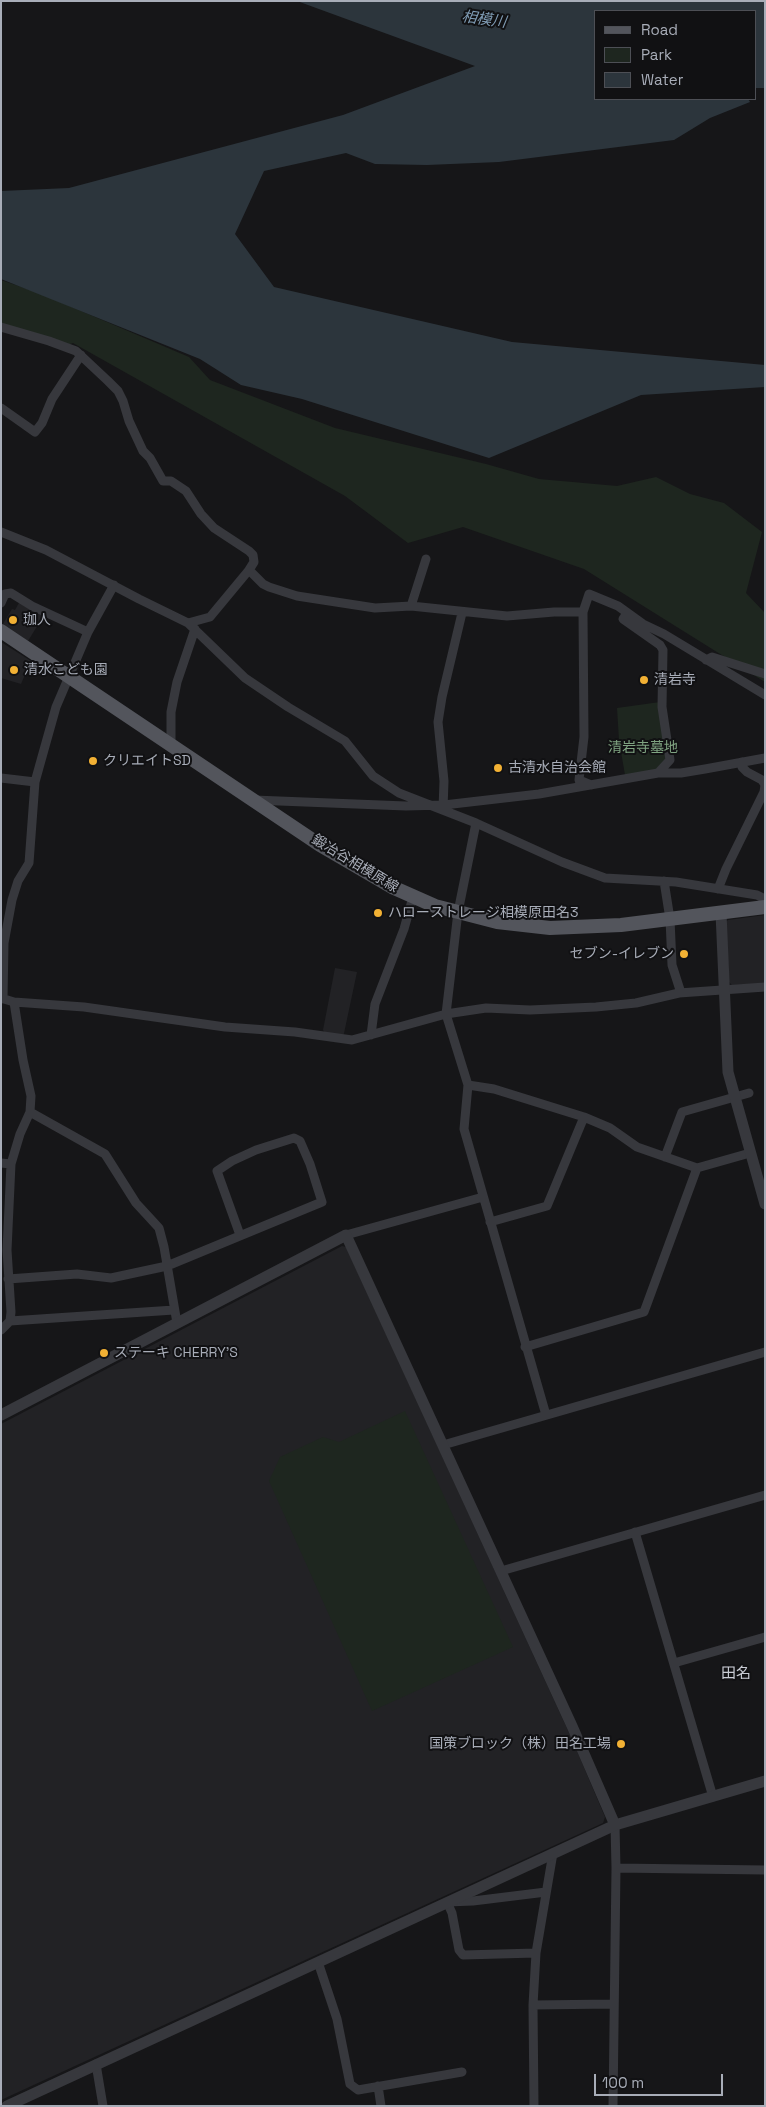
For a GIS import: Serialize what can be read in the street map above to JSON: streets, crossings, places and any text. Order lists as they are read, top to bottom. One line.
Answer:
{"streets":{"main road":["鍛冶谷相模原線"]},"districts":["田名"],"water":["相模川"],"parks":["清岩寺墓地"],"places":["珈人","清水こども園","清岩寺","クリエイトSD","古清水自治会館","ハローストレージ相模原田名3","セブン-イレブン","ステーキ CHERRY'S","国策ブロック（株）田名工場"],"legend":["Road","Park","Water"],"scale_bar":"100 m"}
